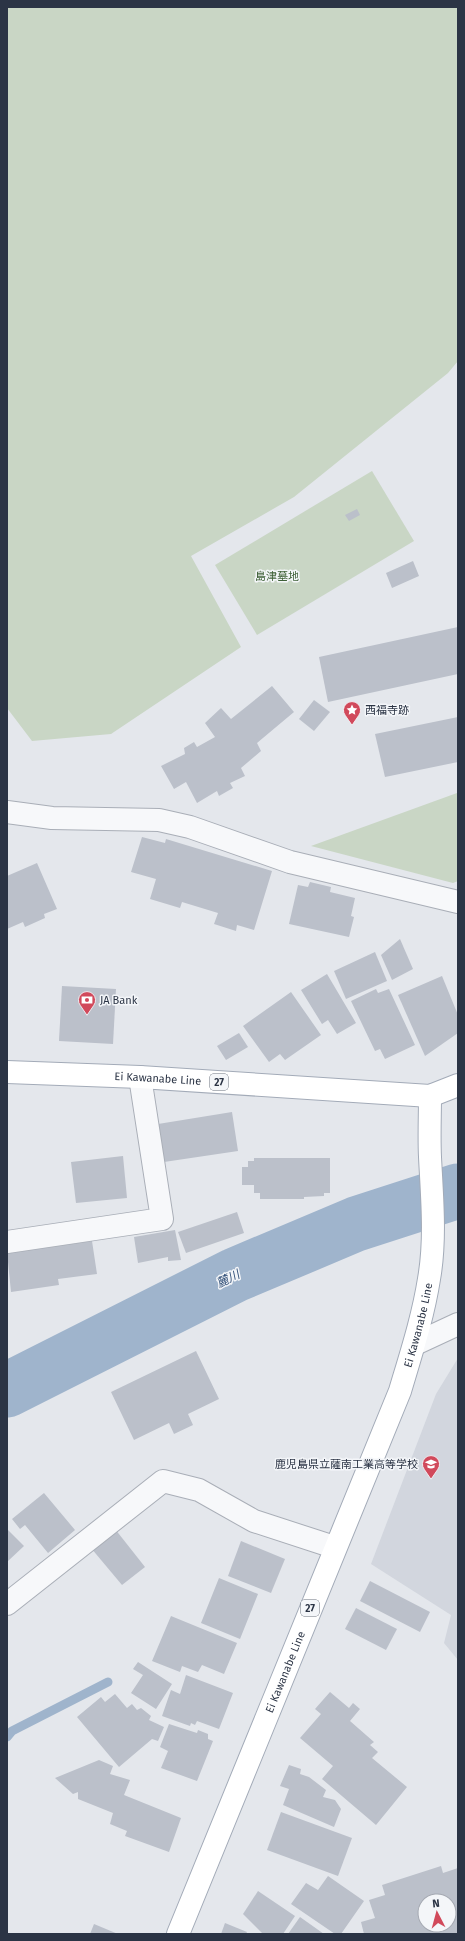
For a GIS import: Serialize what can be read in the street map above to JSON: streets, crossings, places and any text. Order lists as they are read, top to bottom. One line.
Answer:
{"streets":{"main road":["Ei Kawanabe Line","27"]},"water":["麓川"],"parks":["島津墓地"],"places":{"place":["西福寺跡"],"bank":["JA Bank"],"school or university":["鹿児島県立薩南工業高等学校"]},"north":"top"}
